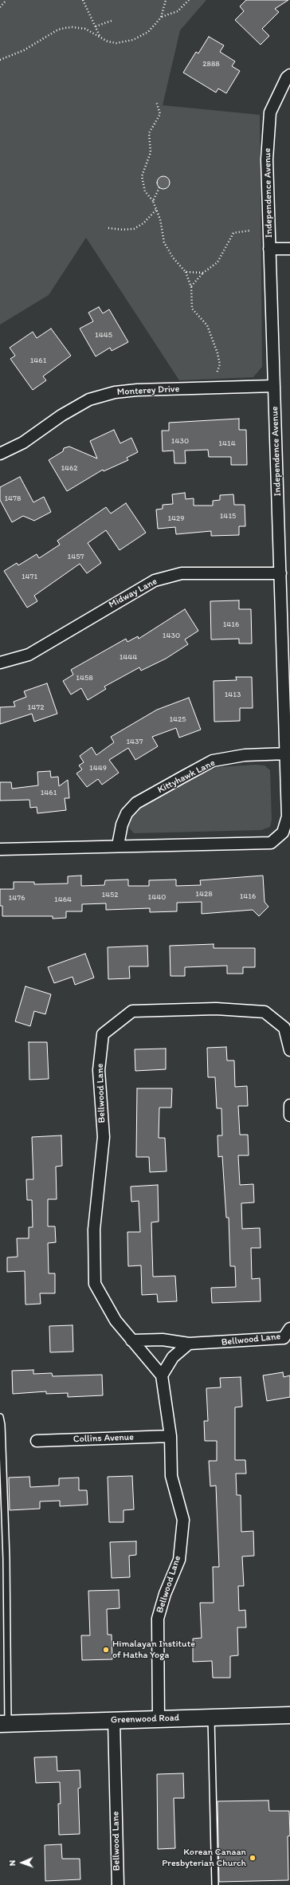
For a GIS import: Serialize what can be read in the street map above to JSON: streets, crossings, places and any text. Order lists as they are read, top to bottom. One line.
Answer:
{"streets":{"main road":["Greenwood Road"],"street":["Independence Avenue","Monterey Drive","Midway Lane","Kittyhawk Lane","Bellwood Lane","Collins Avenue"]},"crossings":[["Independence Avenue","Monterey Drive"],["Independence Avenue","Midway Lane"],["Independence Avenue","Kittyhawk Lane"],["Bellwood Lane","Collins Avenue"],["Bellwood Lane","Greenwood Road"]],"places":["Himalayan Institute of Hatha Yoga","Korean Canaan Presbyterian Church"],"house_numbers":["2888","1445","1461","1430","1414","1462","1478","1415","1429","1457","1471","1416","1430","1444","1458","1413","1472","1425","1437","1449","1461","1428","1452","1416","1440","1476","1464"],"north":"left"}
